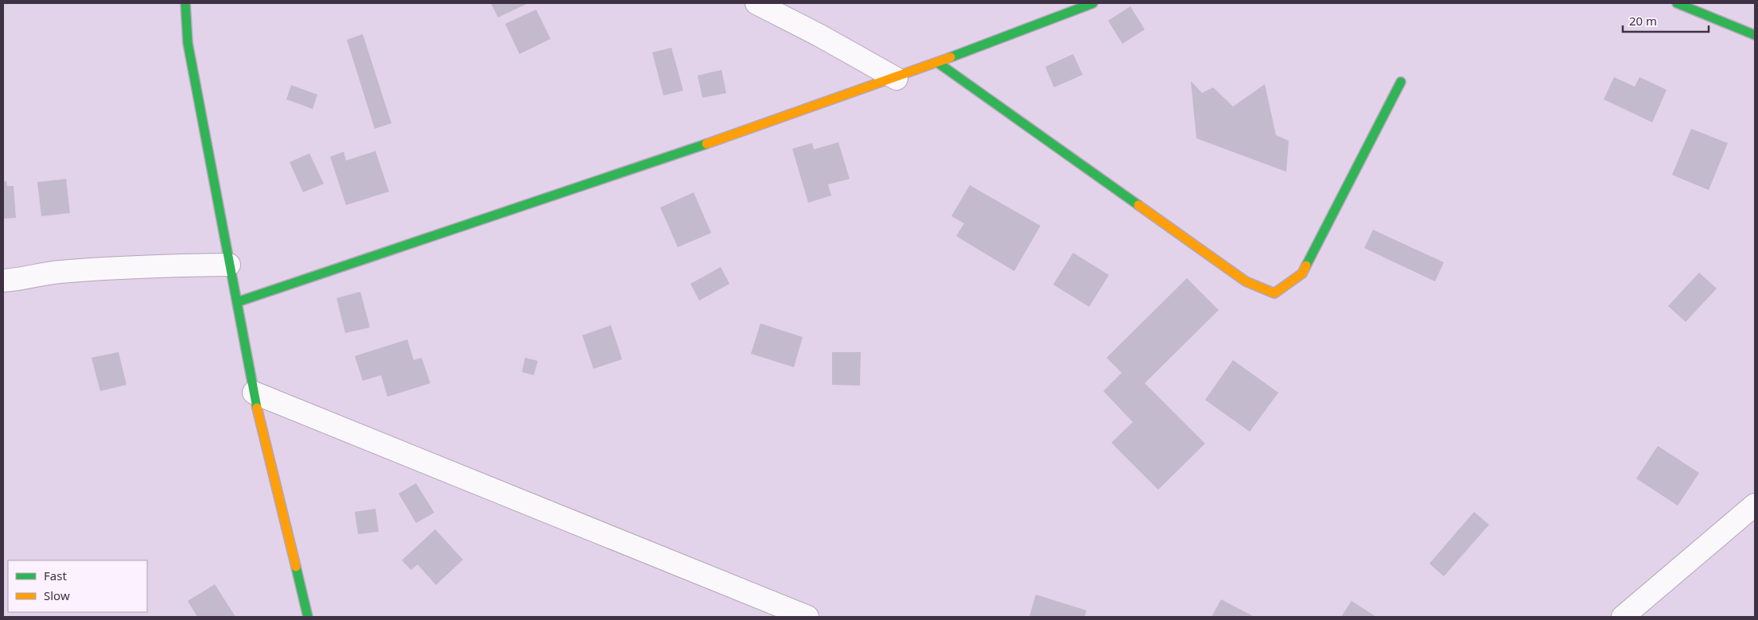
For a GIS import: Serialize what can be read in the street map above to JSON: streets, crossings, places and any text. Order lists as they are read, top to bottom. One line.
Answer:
{"legend":["Fast","Slow"],"scale_bar":"20 m"}
